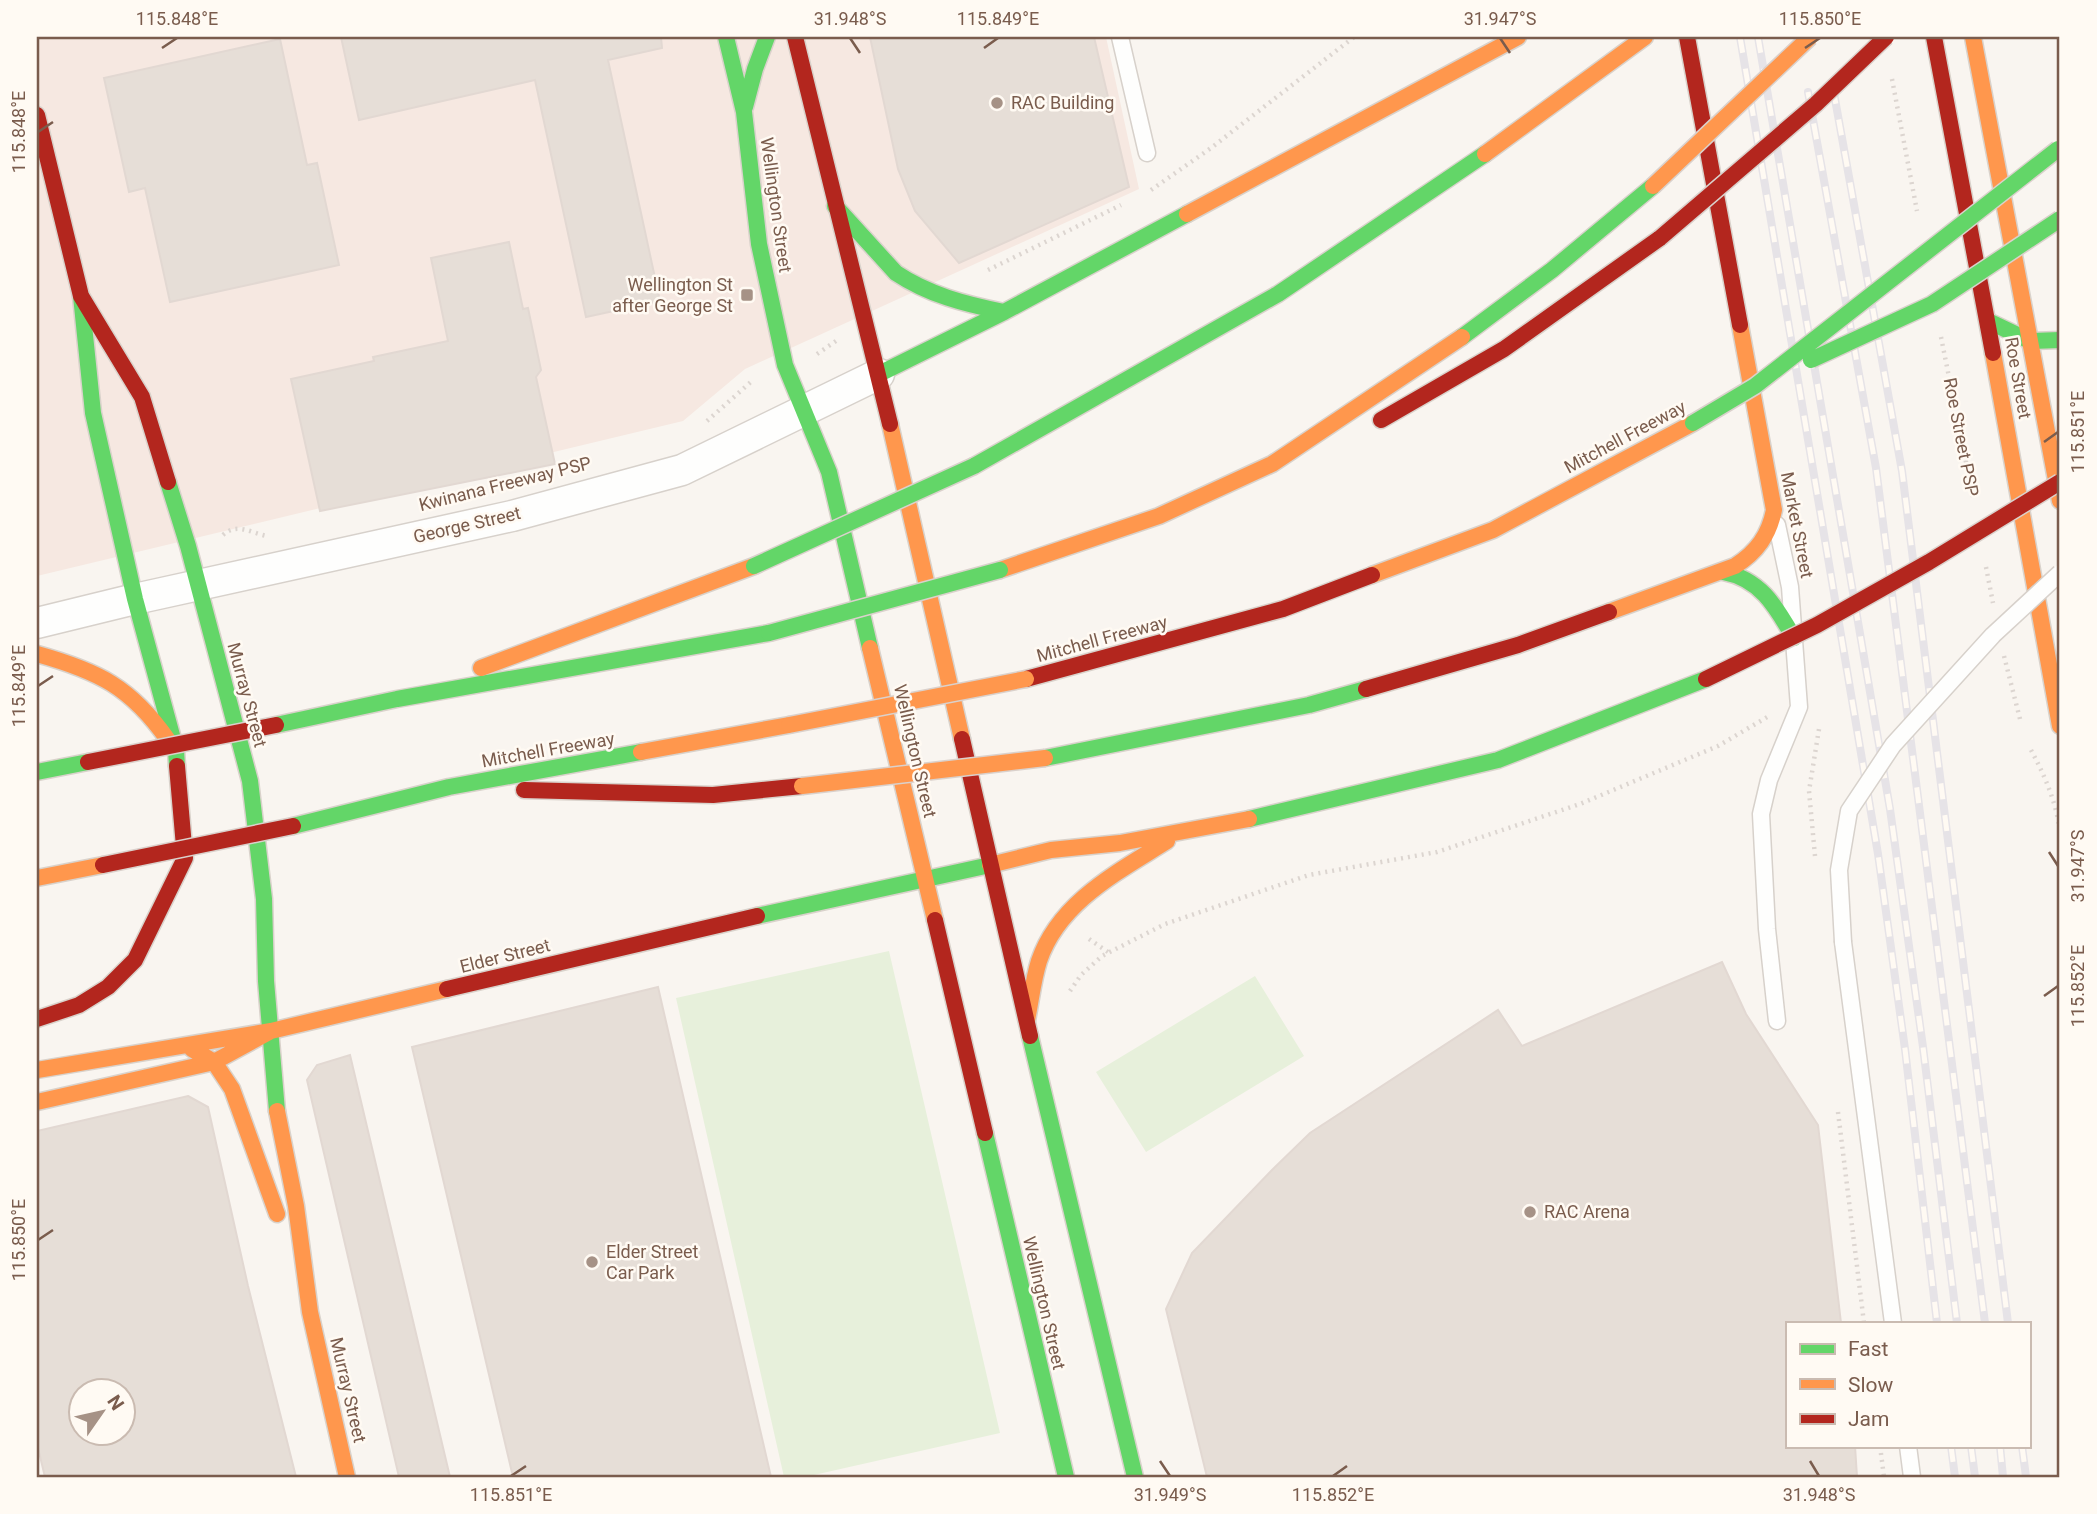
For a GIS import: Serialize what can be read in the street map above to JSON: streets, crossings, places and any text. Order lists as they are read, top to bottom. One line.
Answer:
{"streets":{"main road":["Wellington Street","Roe Street","Mitchell Freeway","Market Street","Murray Street","Elder Street"],"street":["George Street"],"path":["Roe Street PSP"]},"crossings":[["Wellington Street","George Street"],["Wellington Street","Elder Street"],["George Street","Murray Street"],["Murray Street","Elder Street"]],"places":{"other":["RAC Building","RAC Arena","Elder Street Car Park"],"transit":["Wellington St after George St"]},"legend":["Fast","Slow","Jam"],"north":"top right","coordinates":["115.848°E","31.948°S","115.849°E","31.947°S","115.850°E","115.851°E","115.852°E","31.949°S"]}
